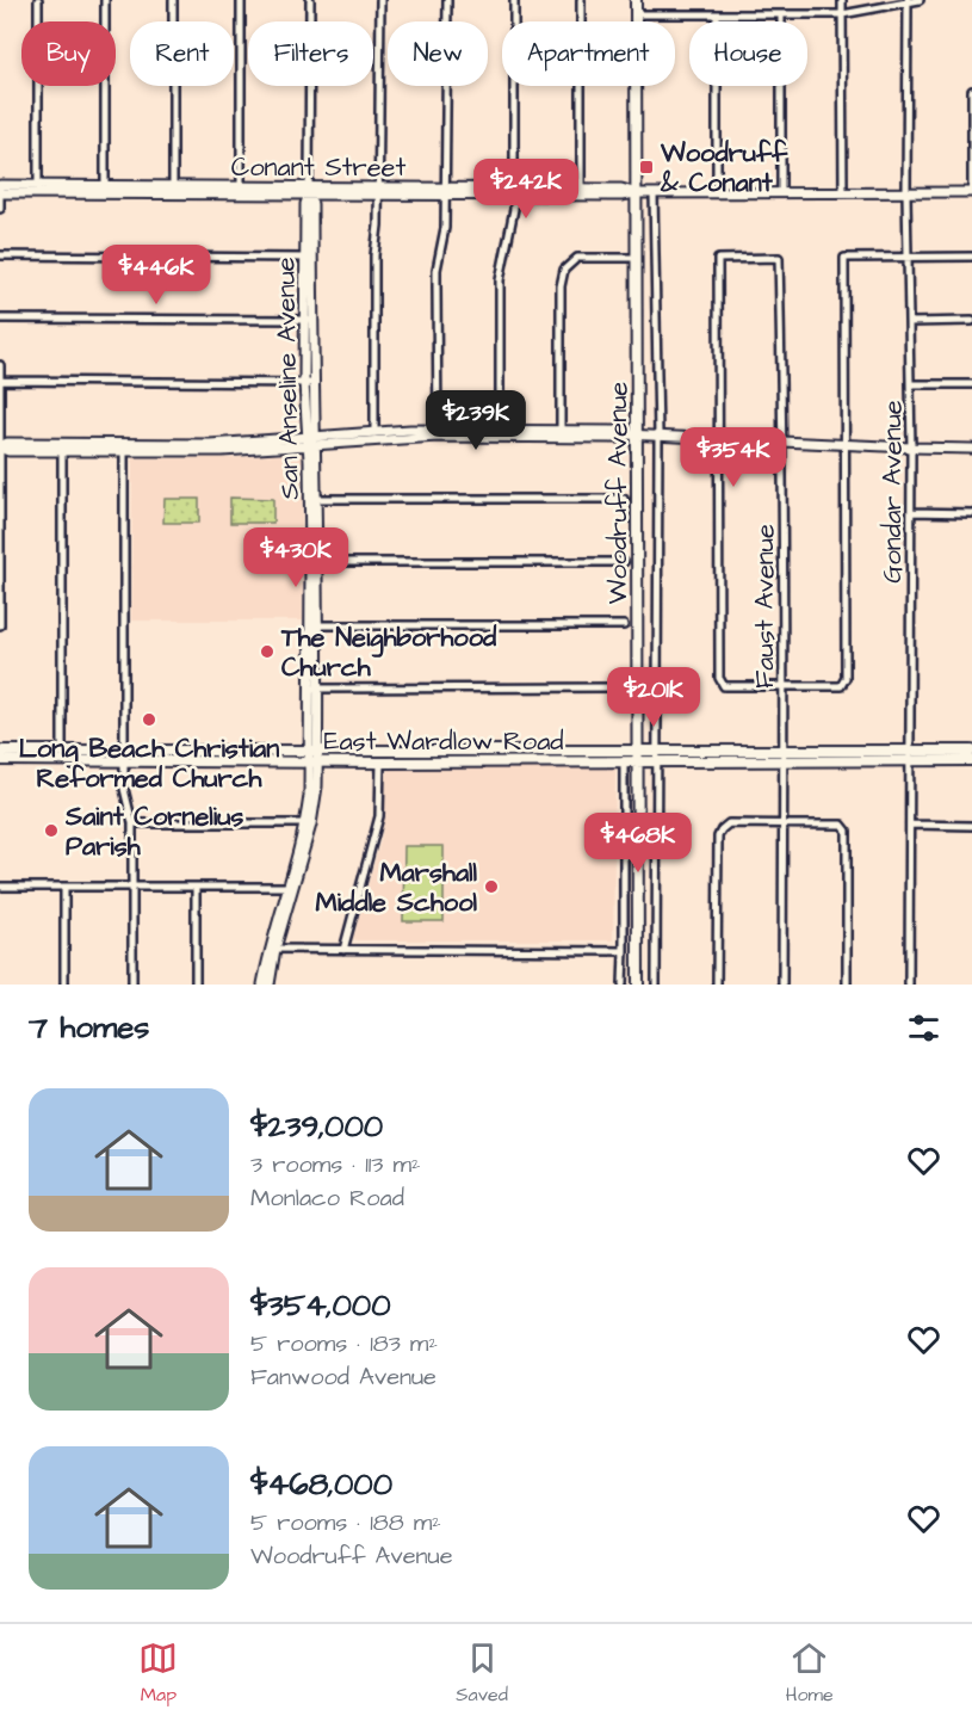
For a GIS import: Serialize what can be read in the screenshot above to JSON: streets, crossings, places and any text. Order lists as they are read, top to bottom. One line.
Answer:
{"streets":{"main road":["Woodruff Avenue","East Wardlow Road"],"street":["Conant Street","San Anseline Avenue","Gondar Avenue","Faust Avenue"]},"crossings":[["Conant Street","San Anseline Avenue"],["Conant Street","Gondar Avenue"],["Conant Street","Woodruff Avenue"],["San Anseline Avenue","East Wardlow Road"],["Gondar Avenue","East Wardlow Road"],["Woodruff Avenue","East Wardlow Road"],["Faust Avenue","East Wardlow Road"]],"places":{"transit":["Woodruff & Conant"],"other":["The Neighborhood Church","Long Beach Christian Reformed Church","Saint Cornelius Parish","Marshall Middle School"]},"page":{"chip":["Buy","Rent","Filters","New","Apartment","House"],"price":["$242K","$446K","$239K","$354K","$430K","$201K","$468K"],"heading":"7 homes","list":[{"name":"$239,000","note":"3 rooms · 113 m² · Monlaco Road"},{"name":"$354,000","note":"5 rooms · 183 m² · Fanwood Avenue"},{"name":"$468,000","note":"5 rooms · 188 m² · Woodruff Avenue"}],"tabs":["Map","Saved","Home"]}}
